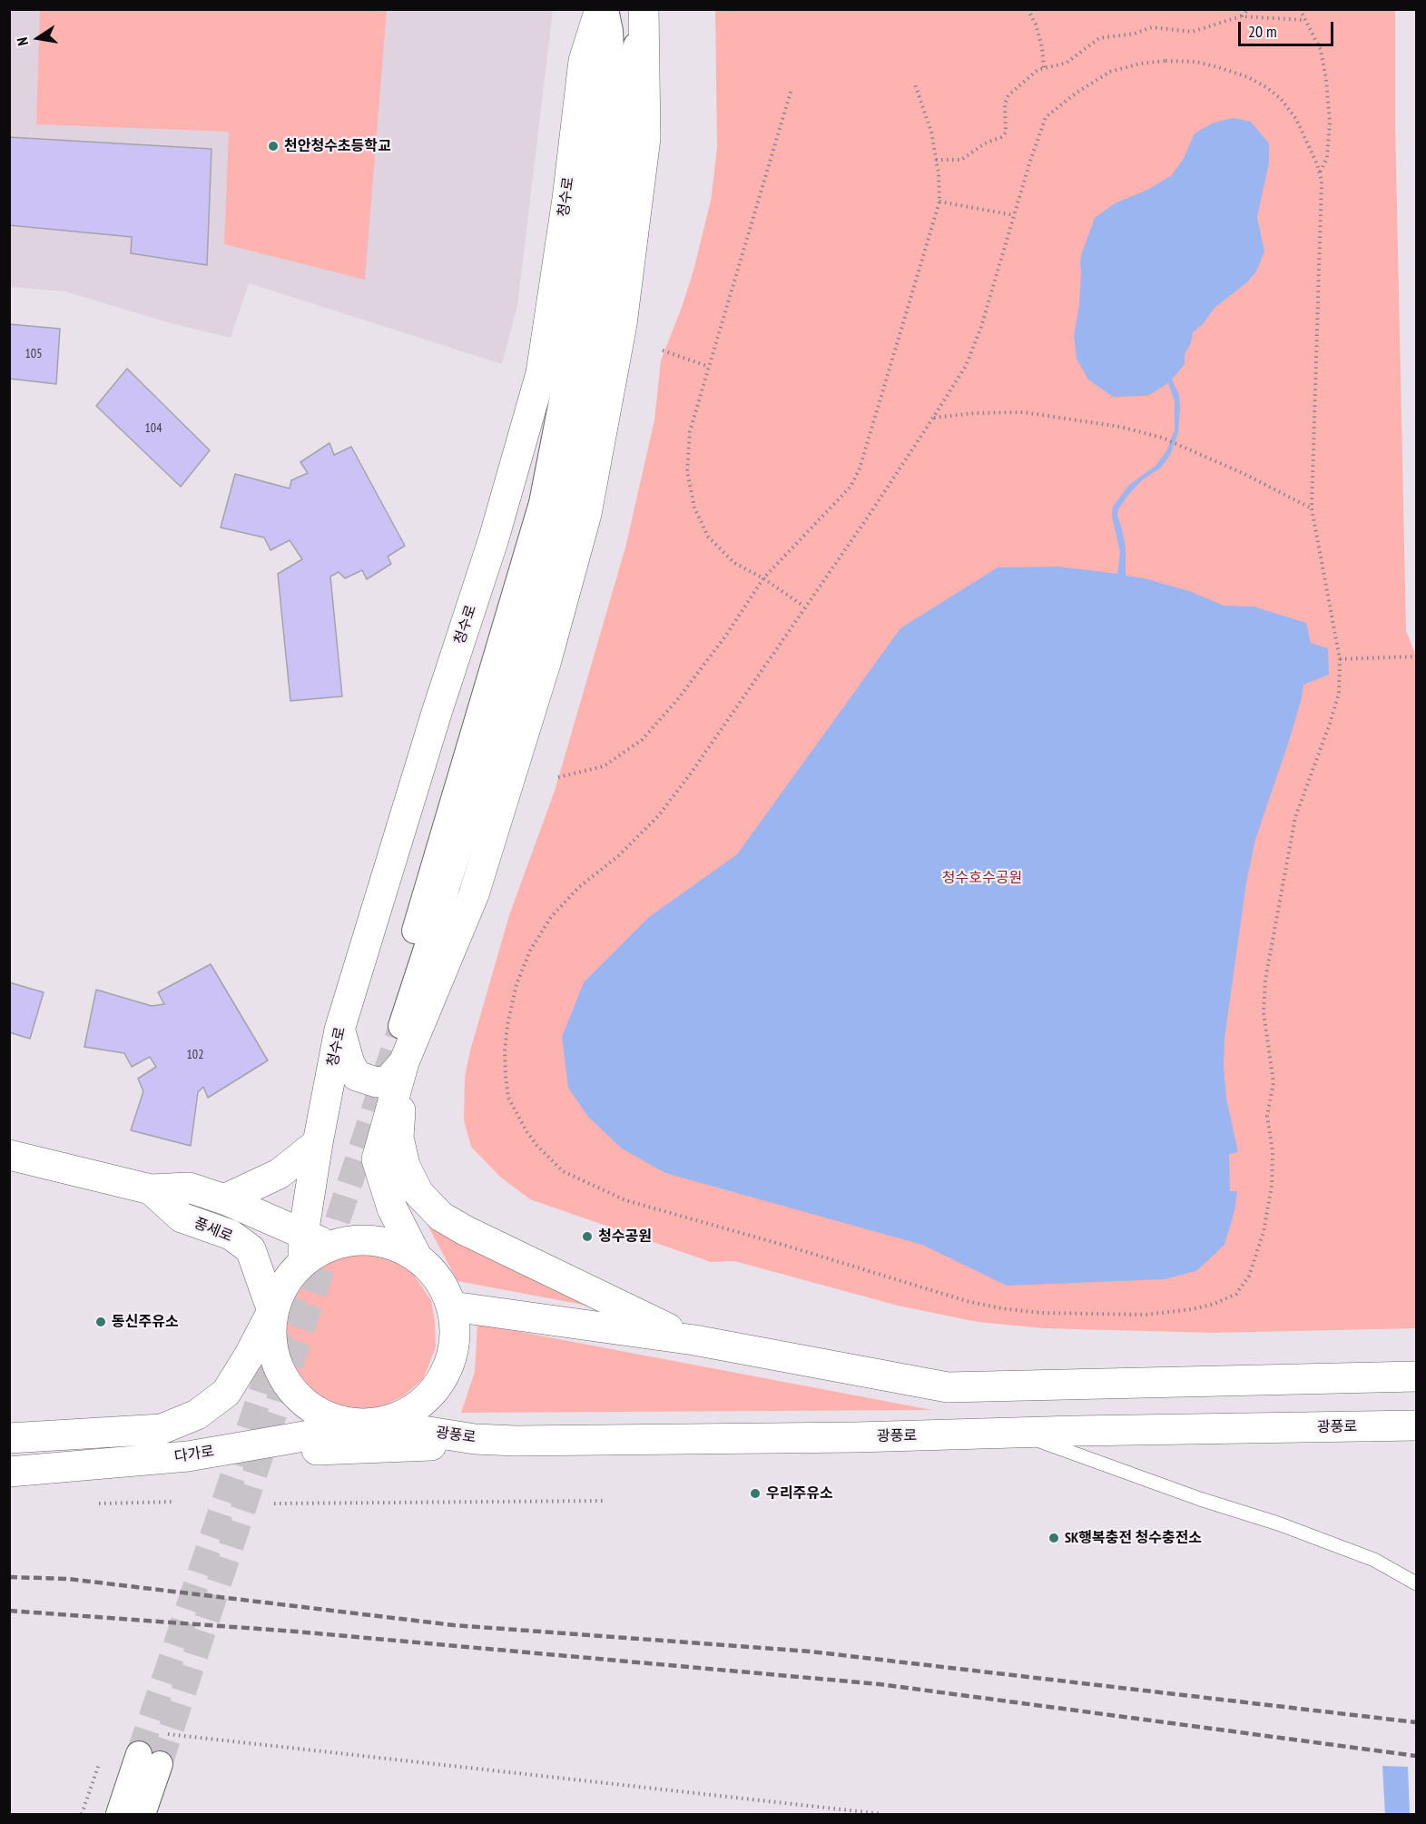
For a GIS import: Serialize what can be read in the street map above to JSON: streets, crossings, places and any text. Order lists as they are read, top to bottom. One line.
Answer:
{"streets":{"street":["청수로","풍세로","광풍로","다가로"]},"crossings":[["청수로","풍세로"],["청수로","광풍로"],["청수로","다가로"],["풍세로","광풍로"],["풍세로","다가로"],["광풍로","다가로"]],"parks":["청수호수공원"],"places":["천안청수초등학교","청수공원","동신주유소","우리주유소","SK행복충전 청수충전소"],"house_numbers":["105","104","102"],"scale_bar":"20 m","north":"left"}
